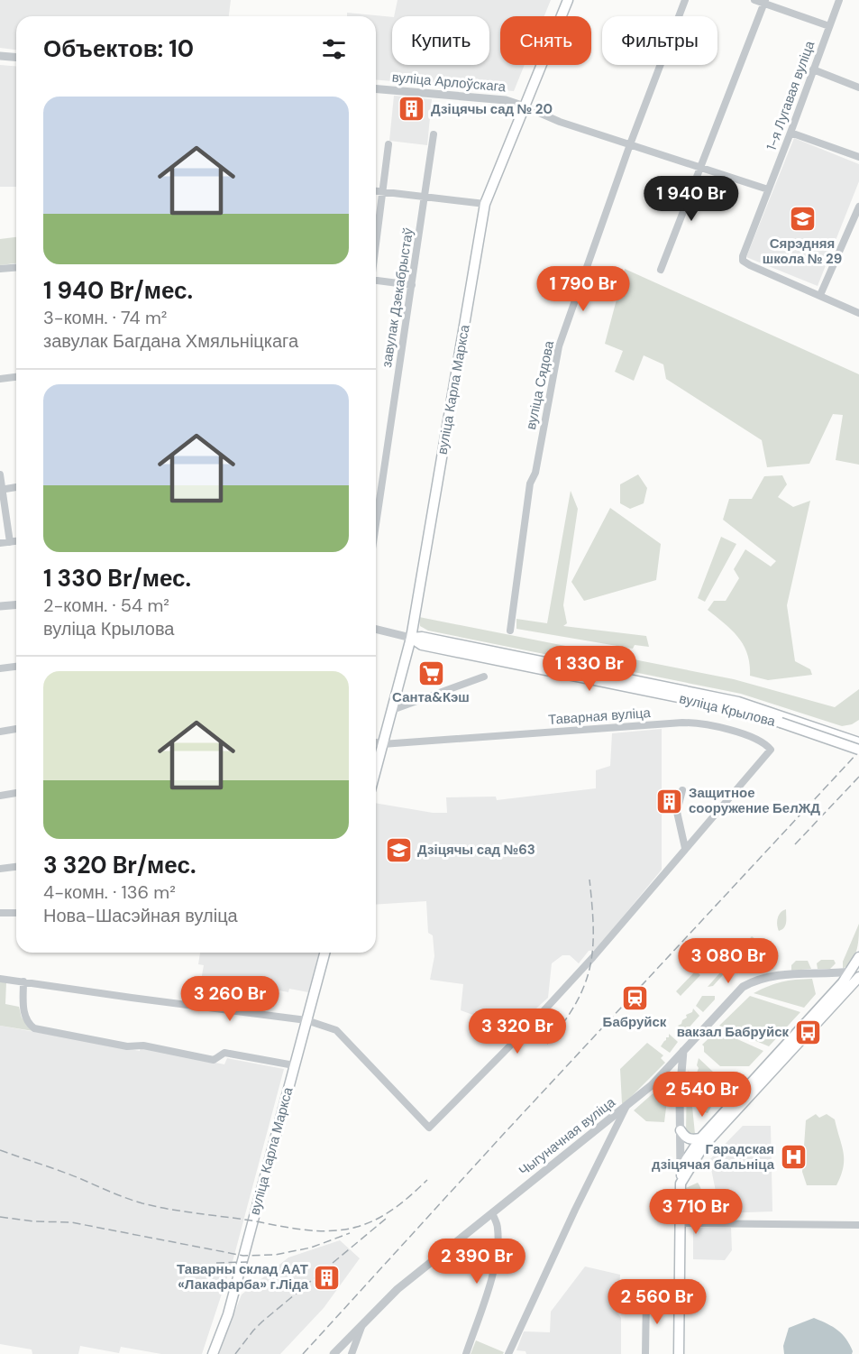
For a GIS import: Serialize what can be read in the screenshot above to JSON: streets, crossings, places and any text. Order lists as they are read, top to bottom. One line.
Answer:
{"streets":{"main road":["вуліца Карла Маркса","вуліца Крылова"],"street":["вуліца Арлоўскага","1-я Лугавая вуліца","завулак Дзекабрыстаў","вуліца Сядова","Таварная вуліца","Чыгуначная вуліца"]},"crossings":[["вуліца Арлоўскага","вуліца Карла Маркса"],["вуліца Карла Маркса","вуліца Крылова"],["вуліца Карла Маркса","Таварная вуліца"]],"places":{"building":["Дзіцячы сад № 20","Защитное сооружение БелЖД","Таварны склад ААТ «Лакафарба» г.Ліда"],"school or university":["Сярэдняя школа № 29","Дзіцячы сад №63"],"supermarket":["Санта&Кэш"],"station":["Бабруйск"],"bus stop":["вакзал Бабруйск"],"hospital":["Гарадская дзіцячая бальніца"]},"page":{"chip":["Купить","Снять","Фильтры"],"heading":"Объектов: 10","list":[{"name":"1 940 Br/мес.","note":"3-комн. · 74 m² · завулак Багдана Хмяльніцкага"},{"name":"1 330 Br/мес.","note":"2-комн. · 54 m² · вуліца Крылова"},{"name":"3 320 Br/мес.","note":"4-комн. · 136 m² · Нова-Шасэйная вуліца"}],"price":["1 940 Br","1 790 Br","1 330 Br","3 080 Br","3 260 Br","3 320 Br","2 540 Br","3 710 Br","2 390 Br","2 560 Br"]}}
